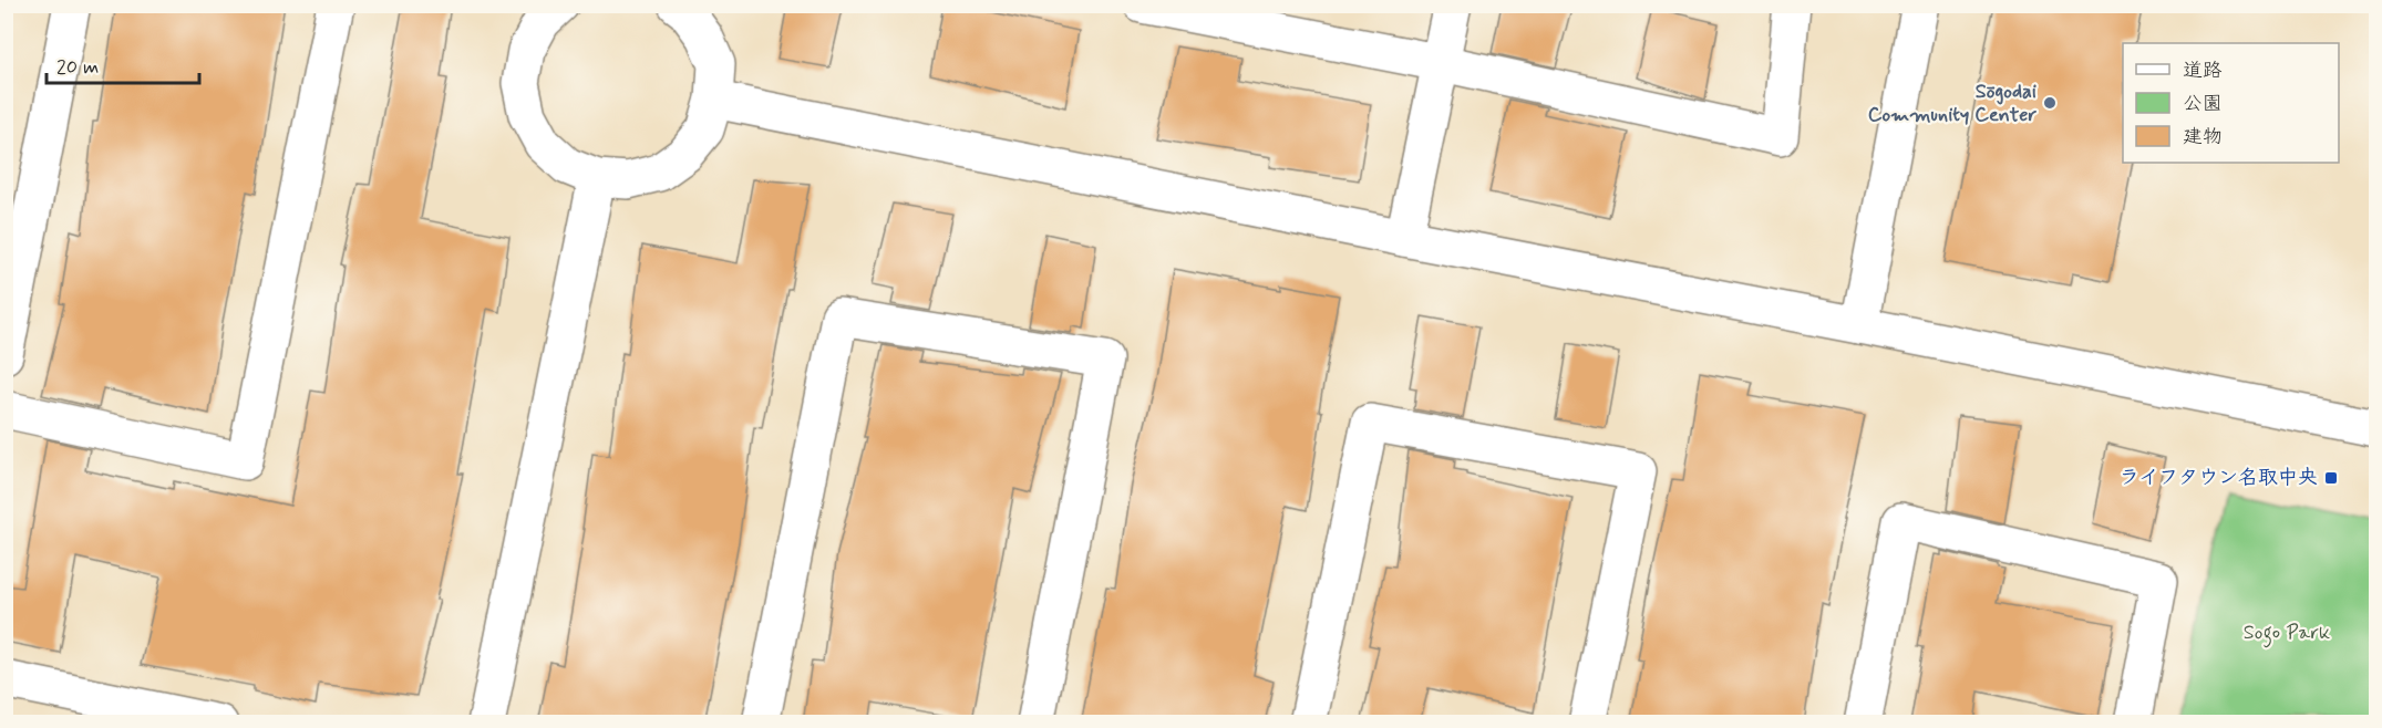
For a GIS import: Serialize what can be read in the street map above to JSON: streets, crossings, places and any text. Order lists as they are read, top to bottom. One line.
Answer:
{"parks":["Sogo Park"],"places":{"other":["Sōgodai Community Center"],"transit":["ライフタウン名取中央"]},"legend":["道路","公園","建物"],"scale_bar":"20 m"}
